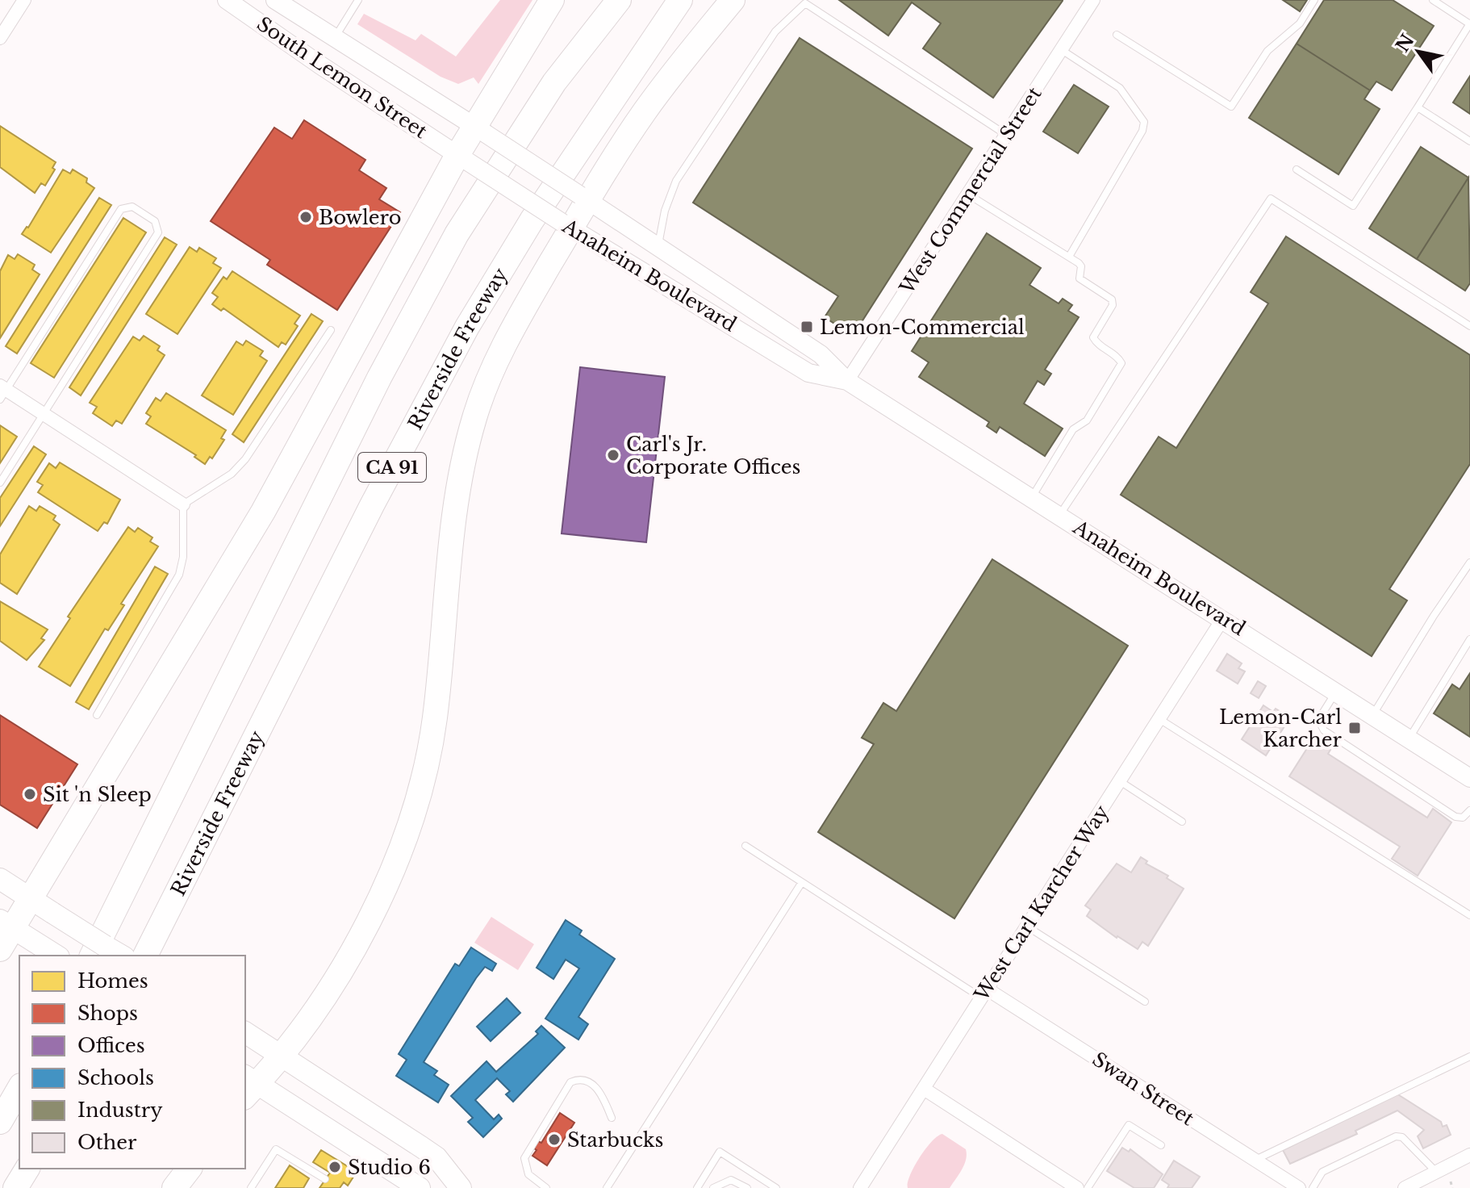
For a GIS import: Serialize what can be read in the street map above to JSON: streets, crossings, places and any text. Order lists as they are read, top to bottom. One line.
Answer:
{"streets":{"highway":["Riverside Freeway","CA 91"],"street":["South Lemon Street","West Commercial Street","Anaheim Boulevard","West Carl Karcher Way","Swan Street"]},"crossings":[["South Lemon Street","Anaheim Boulevard"],["West Commercial Street","Anaheim Boulevard"],["Anaheim Boulevard","West Carl Karcher Way"],["West Carl Karcher Way","Swan Street"]],"places":{"other":["Bowlero","Carl's Jr. Corporate Offices","Sit 'n Sleep","Starbucks","Studio 6"],"transit":["Lemon-Commercial","Lemon-Carl Karcher"]},"legend":["Homes","Shops","Offices","Schools","Industry","Other"],"north":"top left"}
